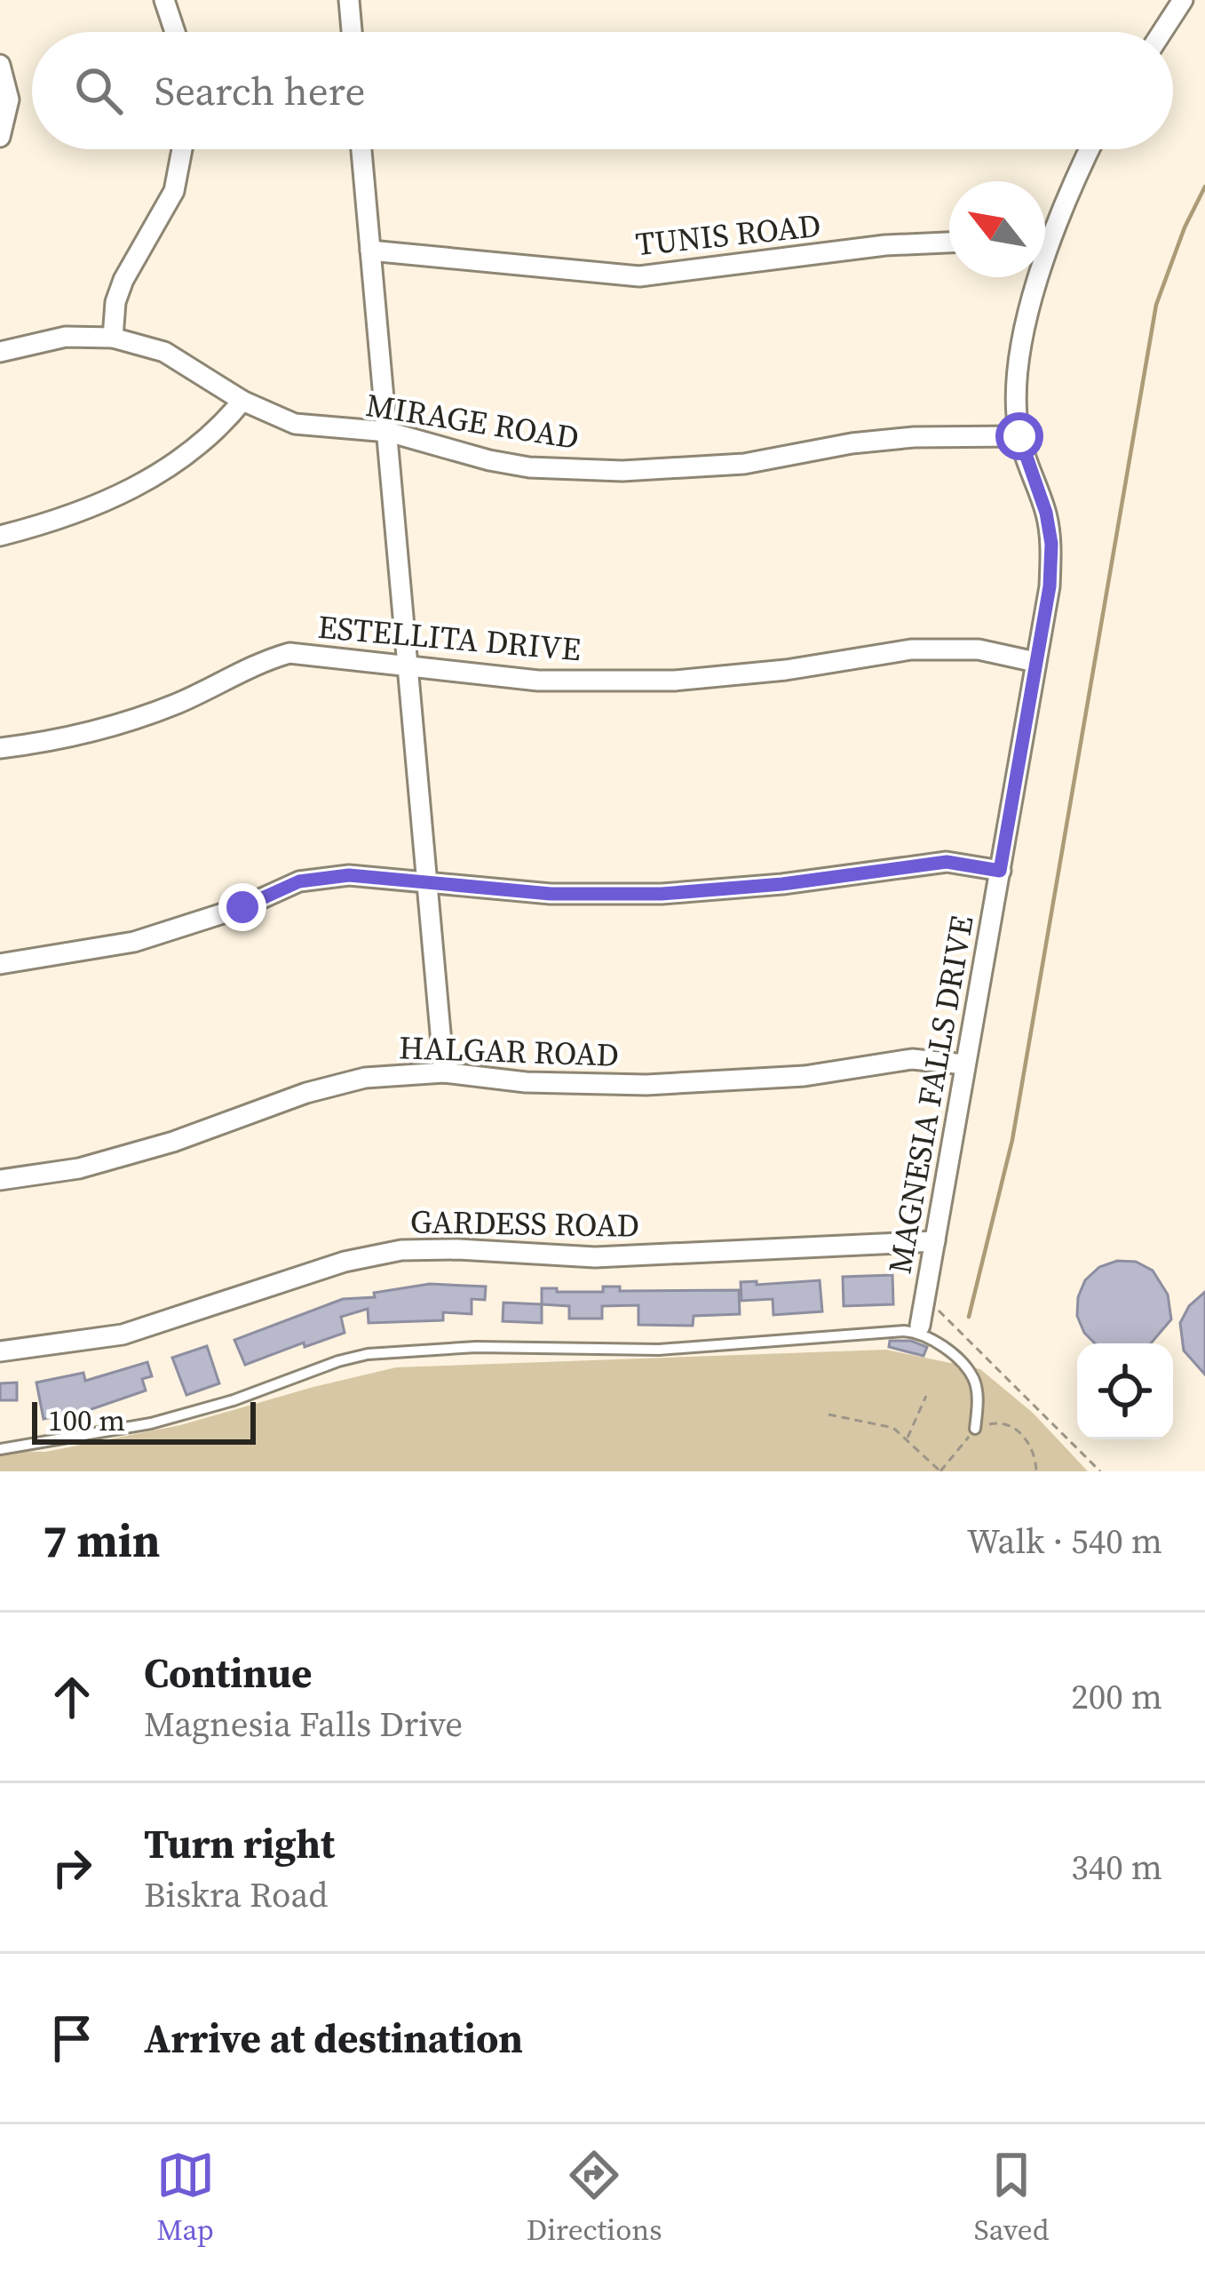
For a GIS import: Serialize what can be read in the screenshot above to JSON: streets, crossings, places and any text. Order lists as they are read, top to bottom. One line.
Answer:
{"streets":{"street":["TUNIS ROAD","MIRAGE ROAD","ESTELLITA DRIVE","HALGAR ROAD","MAGNESIA FALLS DRIVE","GARDESS ROAD"]},"crossings":[["MIRAGE ROAD","MAGNESIA FALLS DRIVE"],["ESTELLITA DRIVE","MAGNESIA FALLS DRIVE"],["HALGAR ROAD","MAGNESIA FALLS DRIVE"],["MAGNESIA FALLS DRIVE","GARDESS ROAD"]],"scale_bar":"100 m","north":"top left","page":{"search":"Search here","scale":"100 m","heading":["7 min","Walk · 540 m"],"list":[["Continue","Magnesia Falls Drive","200 m"],["Turn right","Biskra Road","340 m"],"Arrive at destination"],"nav":["Map","Directions","Saved"]}}
